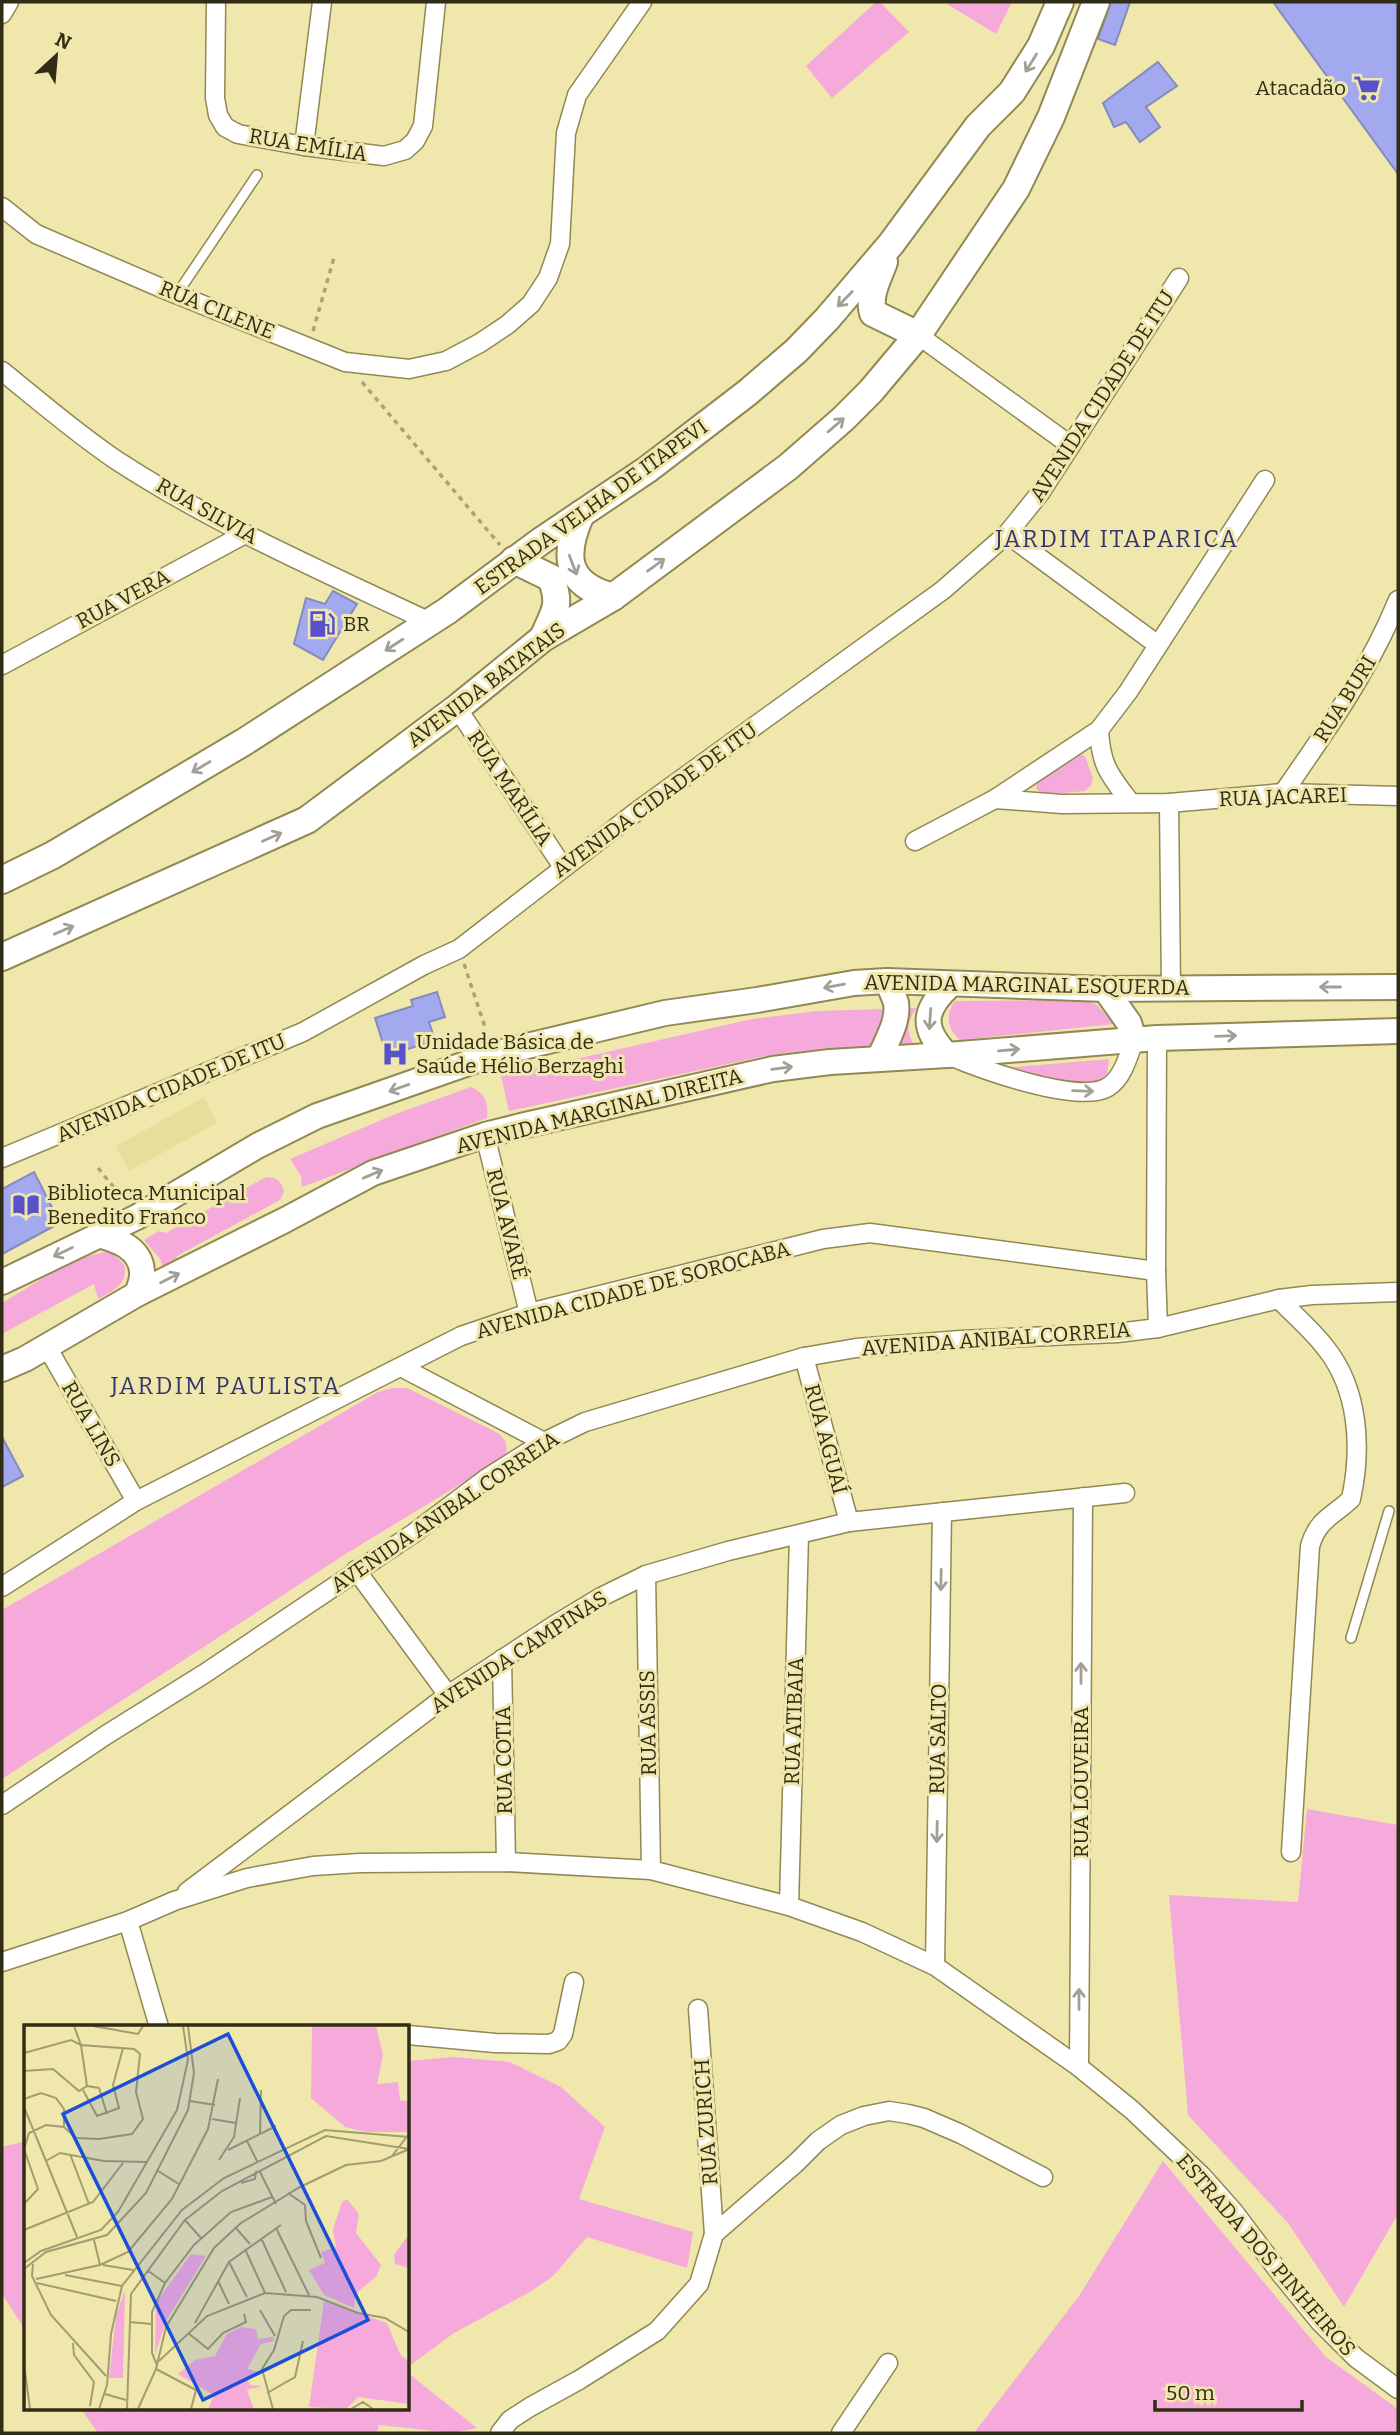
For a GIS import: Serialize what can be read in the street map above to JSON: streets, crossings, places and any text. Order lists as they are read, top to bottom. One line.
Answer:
{"streets":{"main road":["ESTRADA VELHA DE ITAPEVI","AVENIDA BATATAIS","AVENIDA MARGINAL ESQUERDA","AVENIDA MARGINAL DIREITA"],"street":["RUA EMÍLIA","RUA CILENE","AVENIDA CIDADE DE ITU","RUA SILVIA","RUA VERA","RUA BURI","RUA MARÍLIA","RUA JACAREI","RUA AVARÉ","AVENIDA CIDADE DE SOROCABA","AVENIDA ANIBAL CORREIA","RUA LINS","RUA AGUAÍ","AVENIDA CAMPINAS","RUA ATIBAIA","RUA ASSIS","RUA SALTO","RUA COTIA","RUA LOUVEIRA","RUA ZURICH","ESTRADA DOS PINHEIROS"]},"crossings":[["AVENIDA CIDADE DE ITU","RUA MARÍLIA"],["ESTRADA VELHA DE ITAPEVI","RUA SILVIA"],["RUA SILVIA","RUA VERA"],["AVENIDA BATATAIS","RUA MARÍLIA"],["RUA BURI","RUA JACAREI"],["AVENIDA MARGINAL DIREITA","RUA AVARÉ"],["AVENIDA MARGINAL DIREITA","RUA LINS"],["RUA AVARÉ","AVENIDA CIDADE DE SOROCABA"],["AVENIDA CIDADE DE SOROCABA","RUA LINS"],["AVENIDA ANIBAL CORREIA","RUA AGUAÍ"],["RUA AGUAÍ","AVENIDA CAMPINAS"],["AVENIDA CAMPINAS","RUA ATIBAIA"],["AVENIDA CAMPINAS","RUA ASSIS"],["AVENIDA CAMPINAS","RUA SALTO"],["AVENIDA CAMPINAS","RUA COTIA"],["AVENIDA CAMPINAS","RUA LOUVEIRA"],["AVENIDA CAMPINAS","ESTRADA DOS PINHEIROS"],["RUA ATIBAIA","ESTRADA DOS PINHEIROS"],["RUA ASSIS","ESTRADA DOS PINHEIROS"],["RUA SALTO","ESTRADA DOS PINHEIROS"],["RUA COTIA","ESTRADA DOS PINHEIROS"],["RUA LOUVEIRA","ESTRADA DOS PINHEIROS"]],"one_way":["ESTRADA VELHA DE ITAPEVI","AVENIDA BATATAIS","AVENIDA MARGINAL ESQUERDA","AVENIDA MARGINAL DIREITA","RUA SALTO","RUA LOUVEIRA"],"districts":["JARDIM ITAPARICA","JARDIM PAULISTA"],"places":{"supermarket":["Atacadão"],"fuel station":["BR"],"hospital":["Unidade Básica de Saúde Hélio Berzaghi"],"library":["Biblioteca Municipal Benedito Franco"]},"scale_bar":"50 m","north":"top right"}
